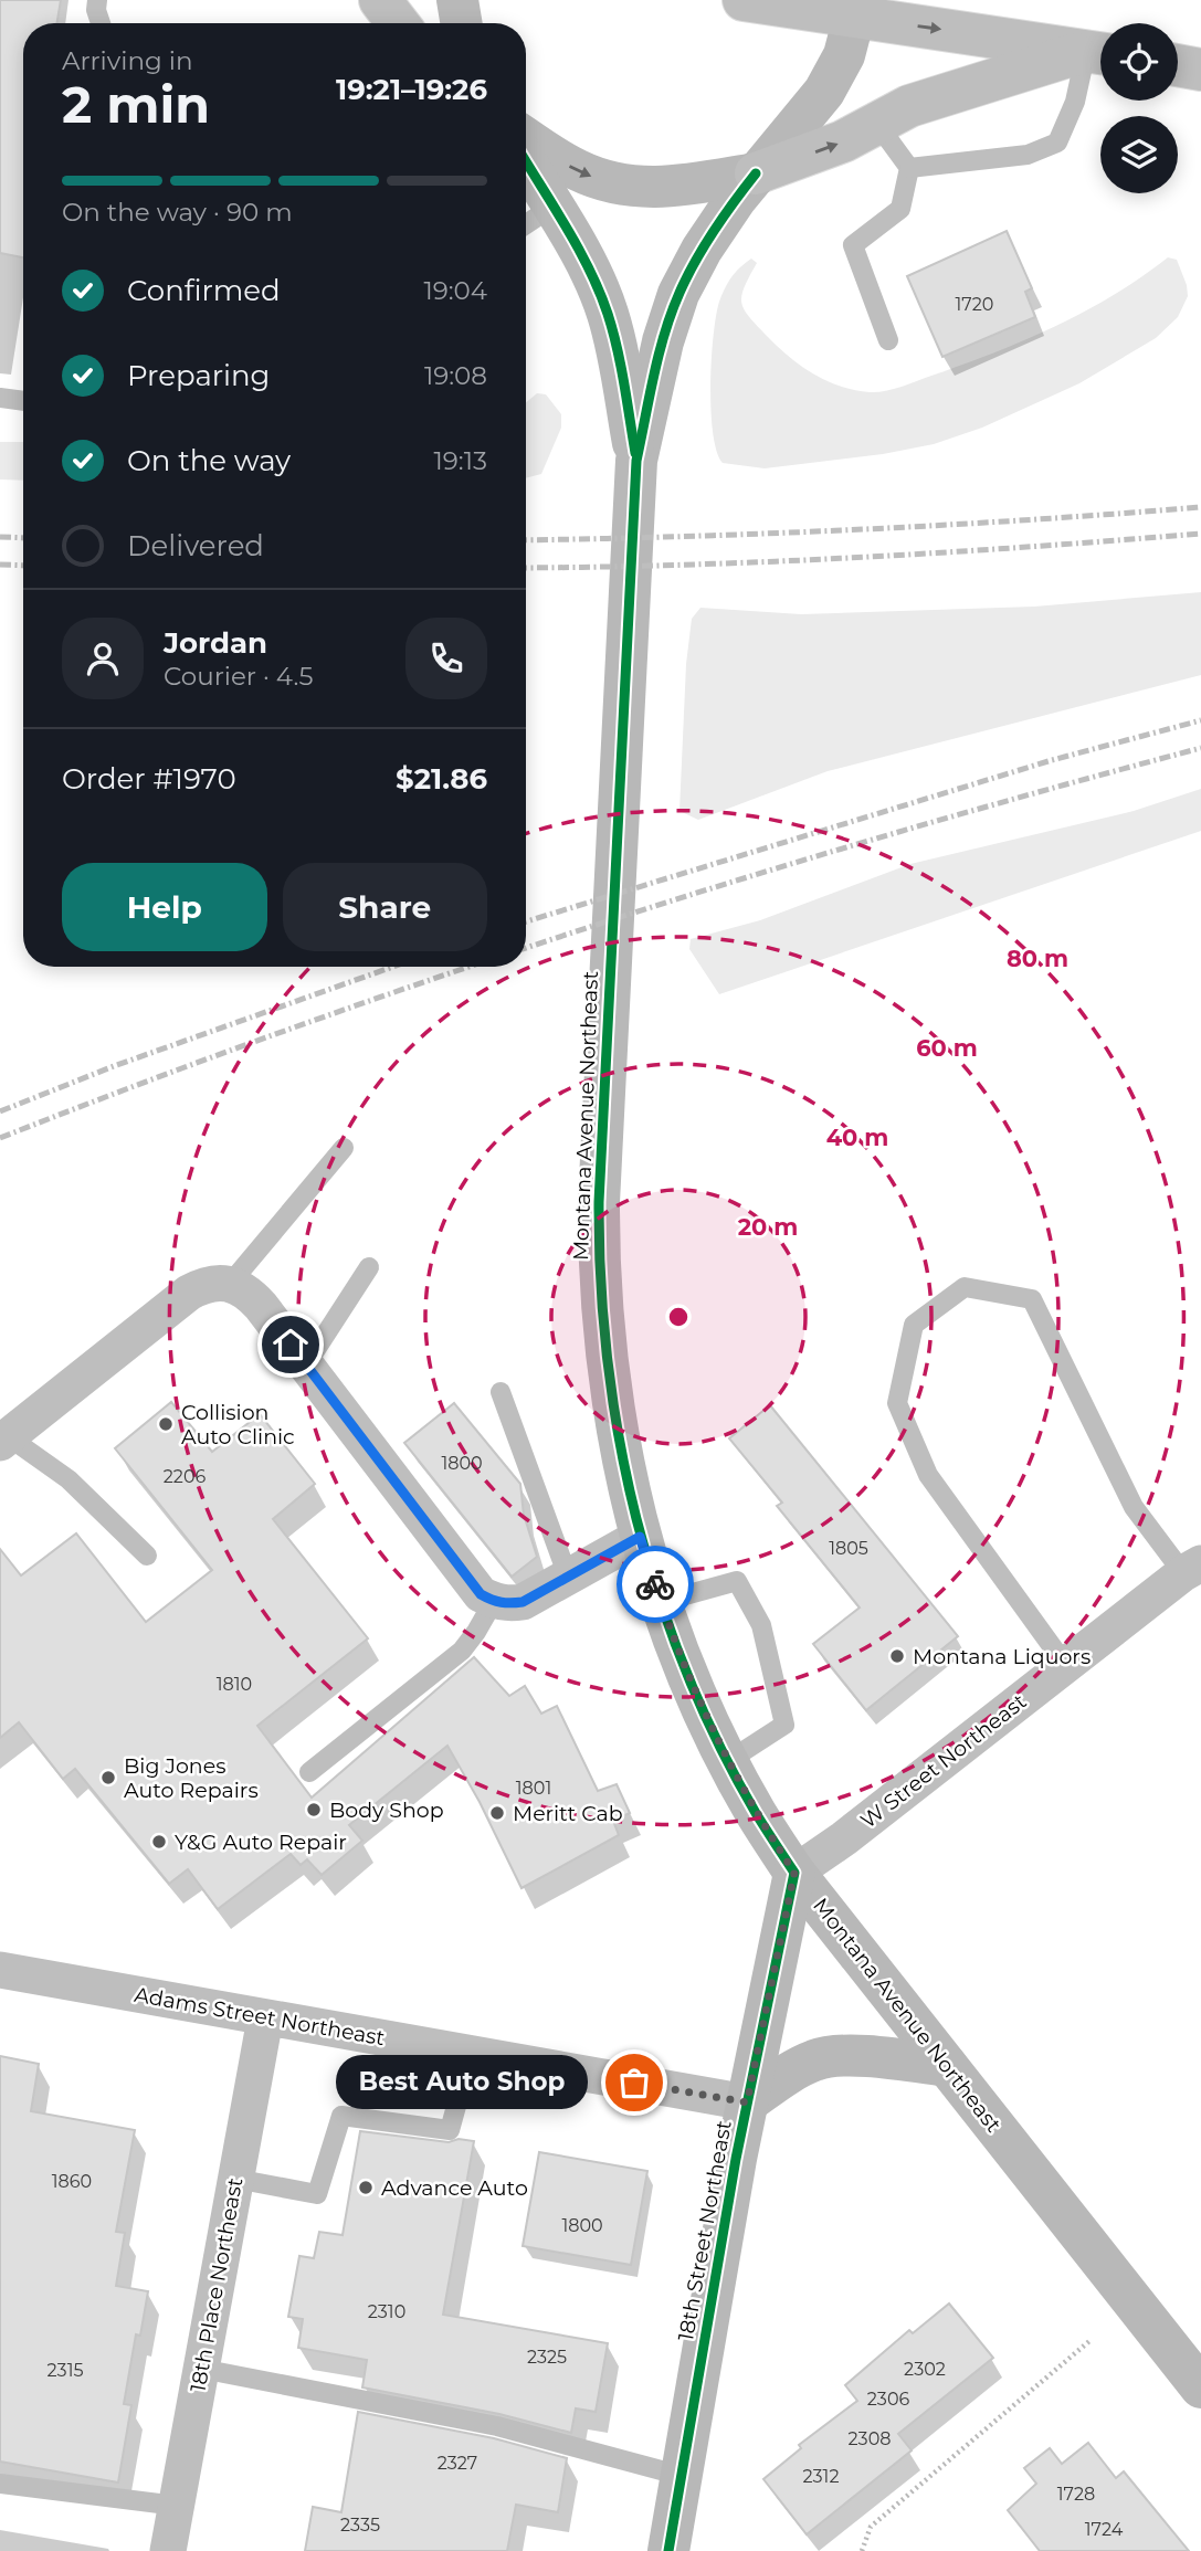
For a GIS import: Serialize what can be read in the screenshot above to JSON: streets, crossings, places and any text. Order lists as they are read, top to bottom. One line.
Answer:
{"streets":{"main road":["Montana Avenue Northeast","18th Street Northeast"],"street":["W Street Northeast","Adams Street Northeast","18th Place Northeast"]},"crossings":[["Montana Avenue Northeast","W Street Northeast"],["Montana Avenue Northeast","18th Street Northeast"],["W Street Northeast","18th Street Northeast"],["Adams Street Northeast","18th Street Northeast"],["Adams Street Northeast","18th Place Northeast"]],"places":["Collision Auto Clinic","Montana Liquors","Big Jones Auto Repairs","Body Shop","Meritt Cab","Y&G Auto Repair","Best Auto Shop","Advance Auto"],"house_numbers":["1720","1800","2206","1805","1810","1801","1860","1800","2310","2325","2302","2315","2306","2308","2327","2312","1728","2335","1724"],"page":{"heading":["2 min","Arriving in","19:21–19:26"],"panel":["Jordan","Courier · 4.5","Order #1970","$21.86"],"bar":"On the way · 90 m","list":[["Confirmed","19:04"],["Preparing","19:08"],["On the way","19:13"],"Delivered"],"buttons":["Help","Share"],"bubble":"Best Auto Shop"},"rings":["80 m","60 m","40 m","20 m"]}
